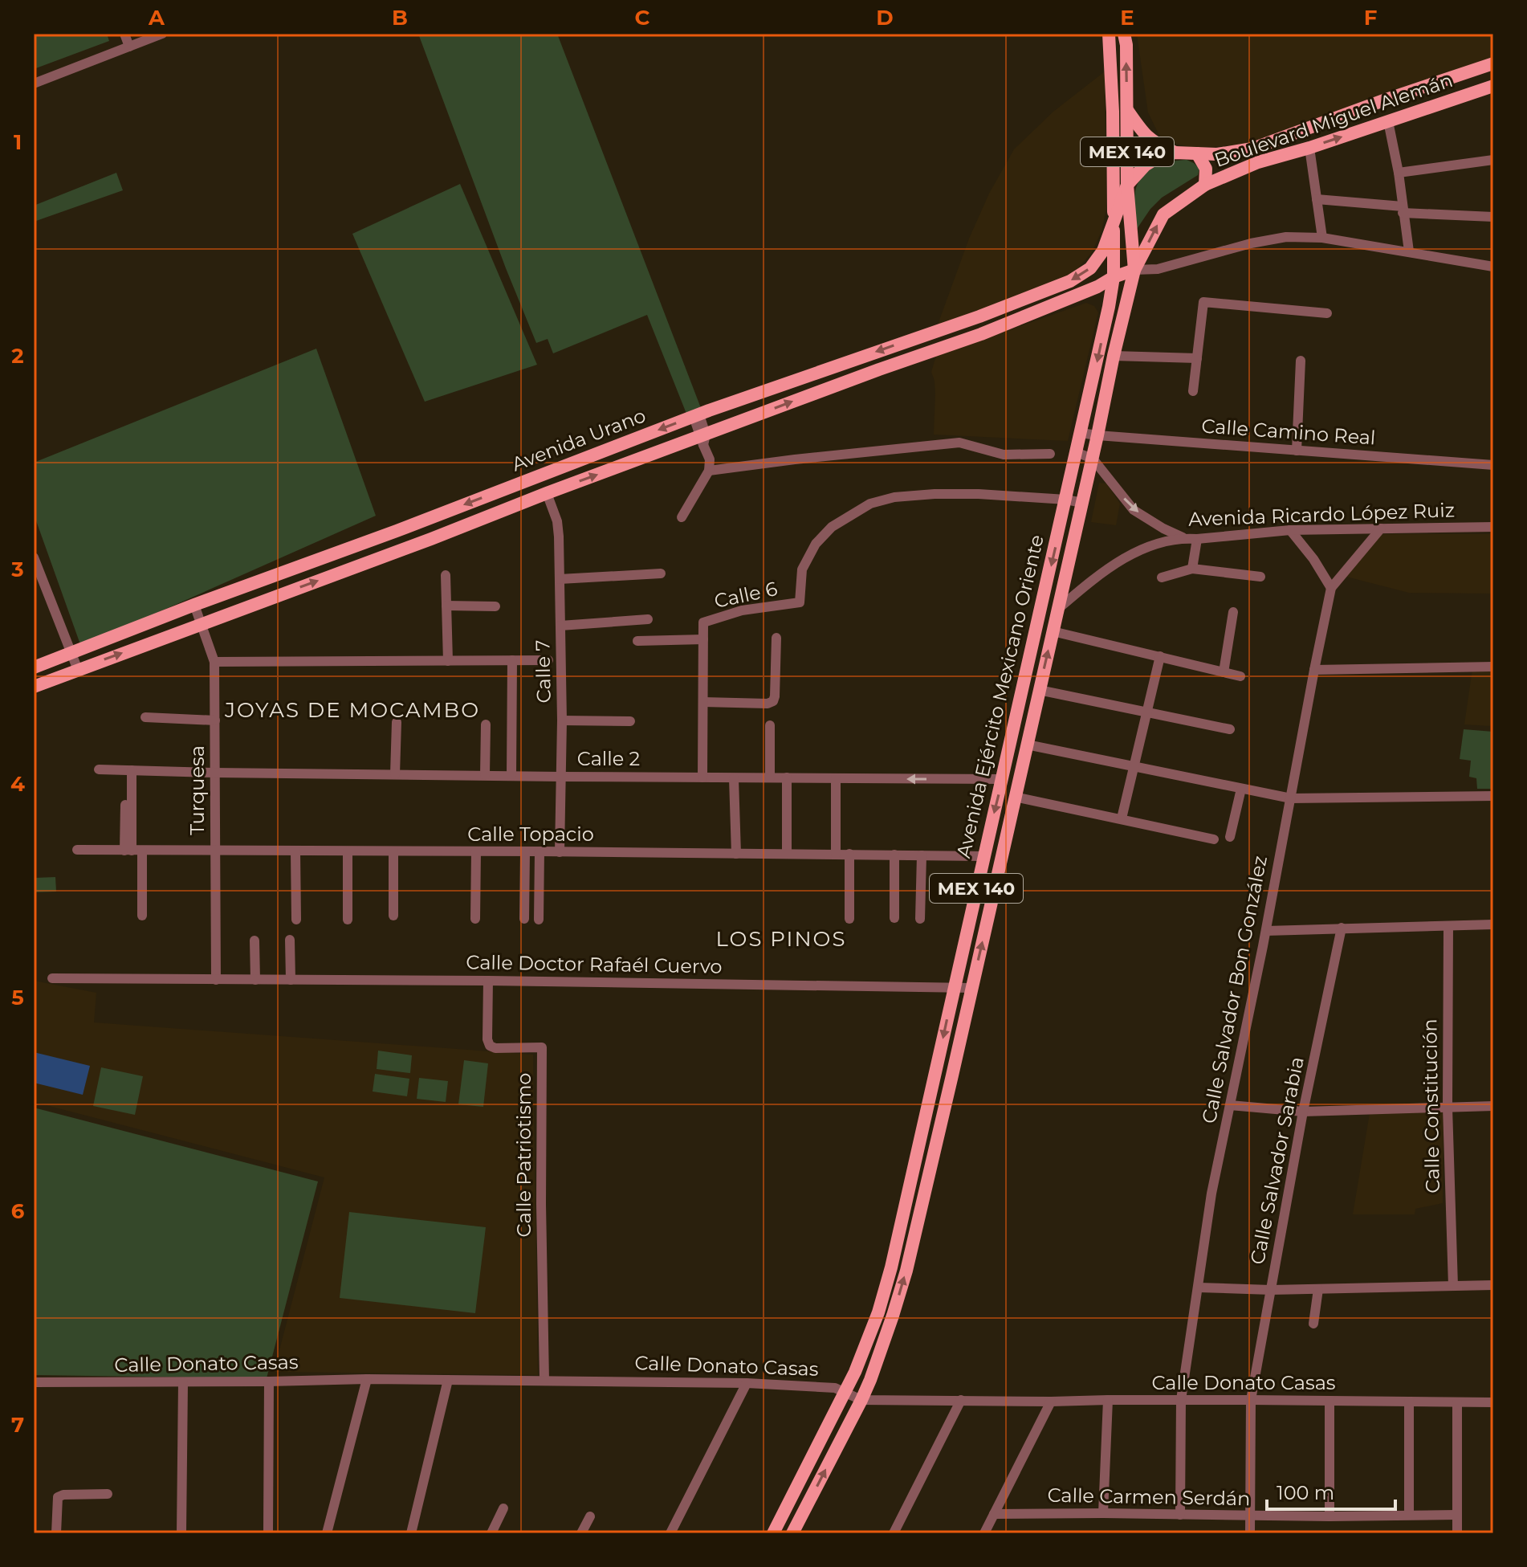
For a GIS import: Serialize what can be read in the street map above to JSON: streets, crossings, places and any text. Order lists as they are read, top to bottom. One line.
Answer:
{"streets":{"main road":["Boulevard Miguel Alemán","MEX 140","Avenida Urano","Avenida Ejército Mexicano Oriente"],"street":["Calle Camino Real","Avenida Ricardo López Ruiz","Calle 6","Calle 7","Calle 2","Turquesa","Calle Topacio","Calle Doctor Rafaél Cuervo","Calle Salvador Bon González","Calle Constitución","Calle Patriotismo","Calle Salvador Sarabia","Calle Donato Casas","Calle Carmen Serdán"]},"crossings":[["Boulevard Miguel Alemán","MEX 140"],["Boulevard Miguel Alemán","Avenida Urano"],["Boulevard Miguel Alemán","Avenida Ejército Mexicano Oriente"],["MEX 140","Avenida Urano"],["MEX 140","Avenida Ejército Mexicano Oriente"],["Calle Camino Real","Avenida Ejército Mexicano Oriente"],["Avenida Urano","Calle 7"],["Avenida Urano","Avenida Ejército Mexicano Oriente"],["Avenida Urano","Turquesa"],["Avenida Ricardo López Ruiz","Avenida Ejército Mexicano Oriente"],["Avenida Ricardo López Ruiz","Calle Salvador Bon González"],["Calle 6","Avenida Ejército Mexicano Oriente"],["Calle 7","Calle 2"],["Calle 7","Calle Topacio"],["Avenida Ejército Mexicano Oriente","Calle 2"],["Avenida Ejército Mexicano Oriente","Calle Topacio"],["Avenida Ejército Mexicano Oriente","Calle Doctor Rafaél Cuervo"],["Avenida Ejército Mexicano Oriente","Calle Donato Casas"],["Calle 2","Turquesa"],["Turquesa","Calle Topacio"],["Turquesa","Calle Doctor Rafaél Cuervo"],["Calle Doctor Rafaél Cuervo","Calle Patriotismo"],["Calle Salvador Bon González","Calle Donato Casas"],["Calle Salvador Bon González","Calle Carmen Serdán"],["Calle Patriotismo","Calle Donato Casas"],["Calle Salvador Sarabia","Calle Donato Casas"],["Calle Salvador Sarabia","Calle Carmen Serdán"]],"districts":["JOYAS DE MOCAMBO","LOS PINOS"],"scale_bar":"100 m","grid":{"columns":["A","B","C","D","E","F"],"rows":["1","2","3","4","5","6","7"]}}
